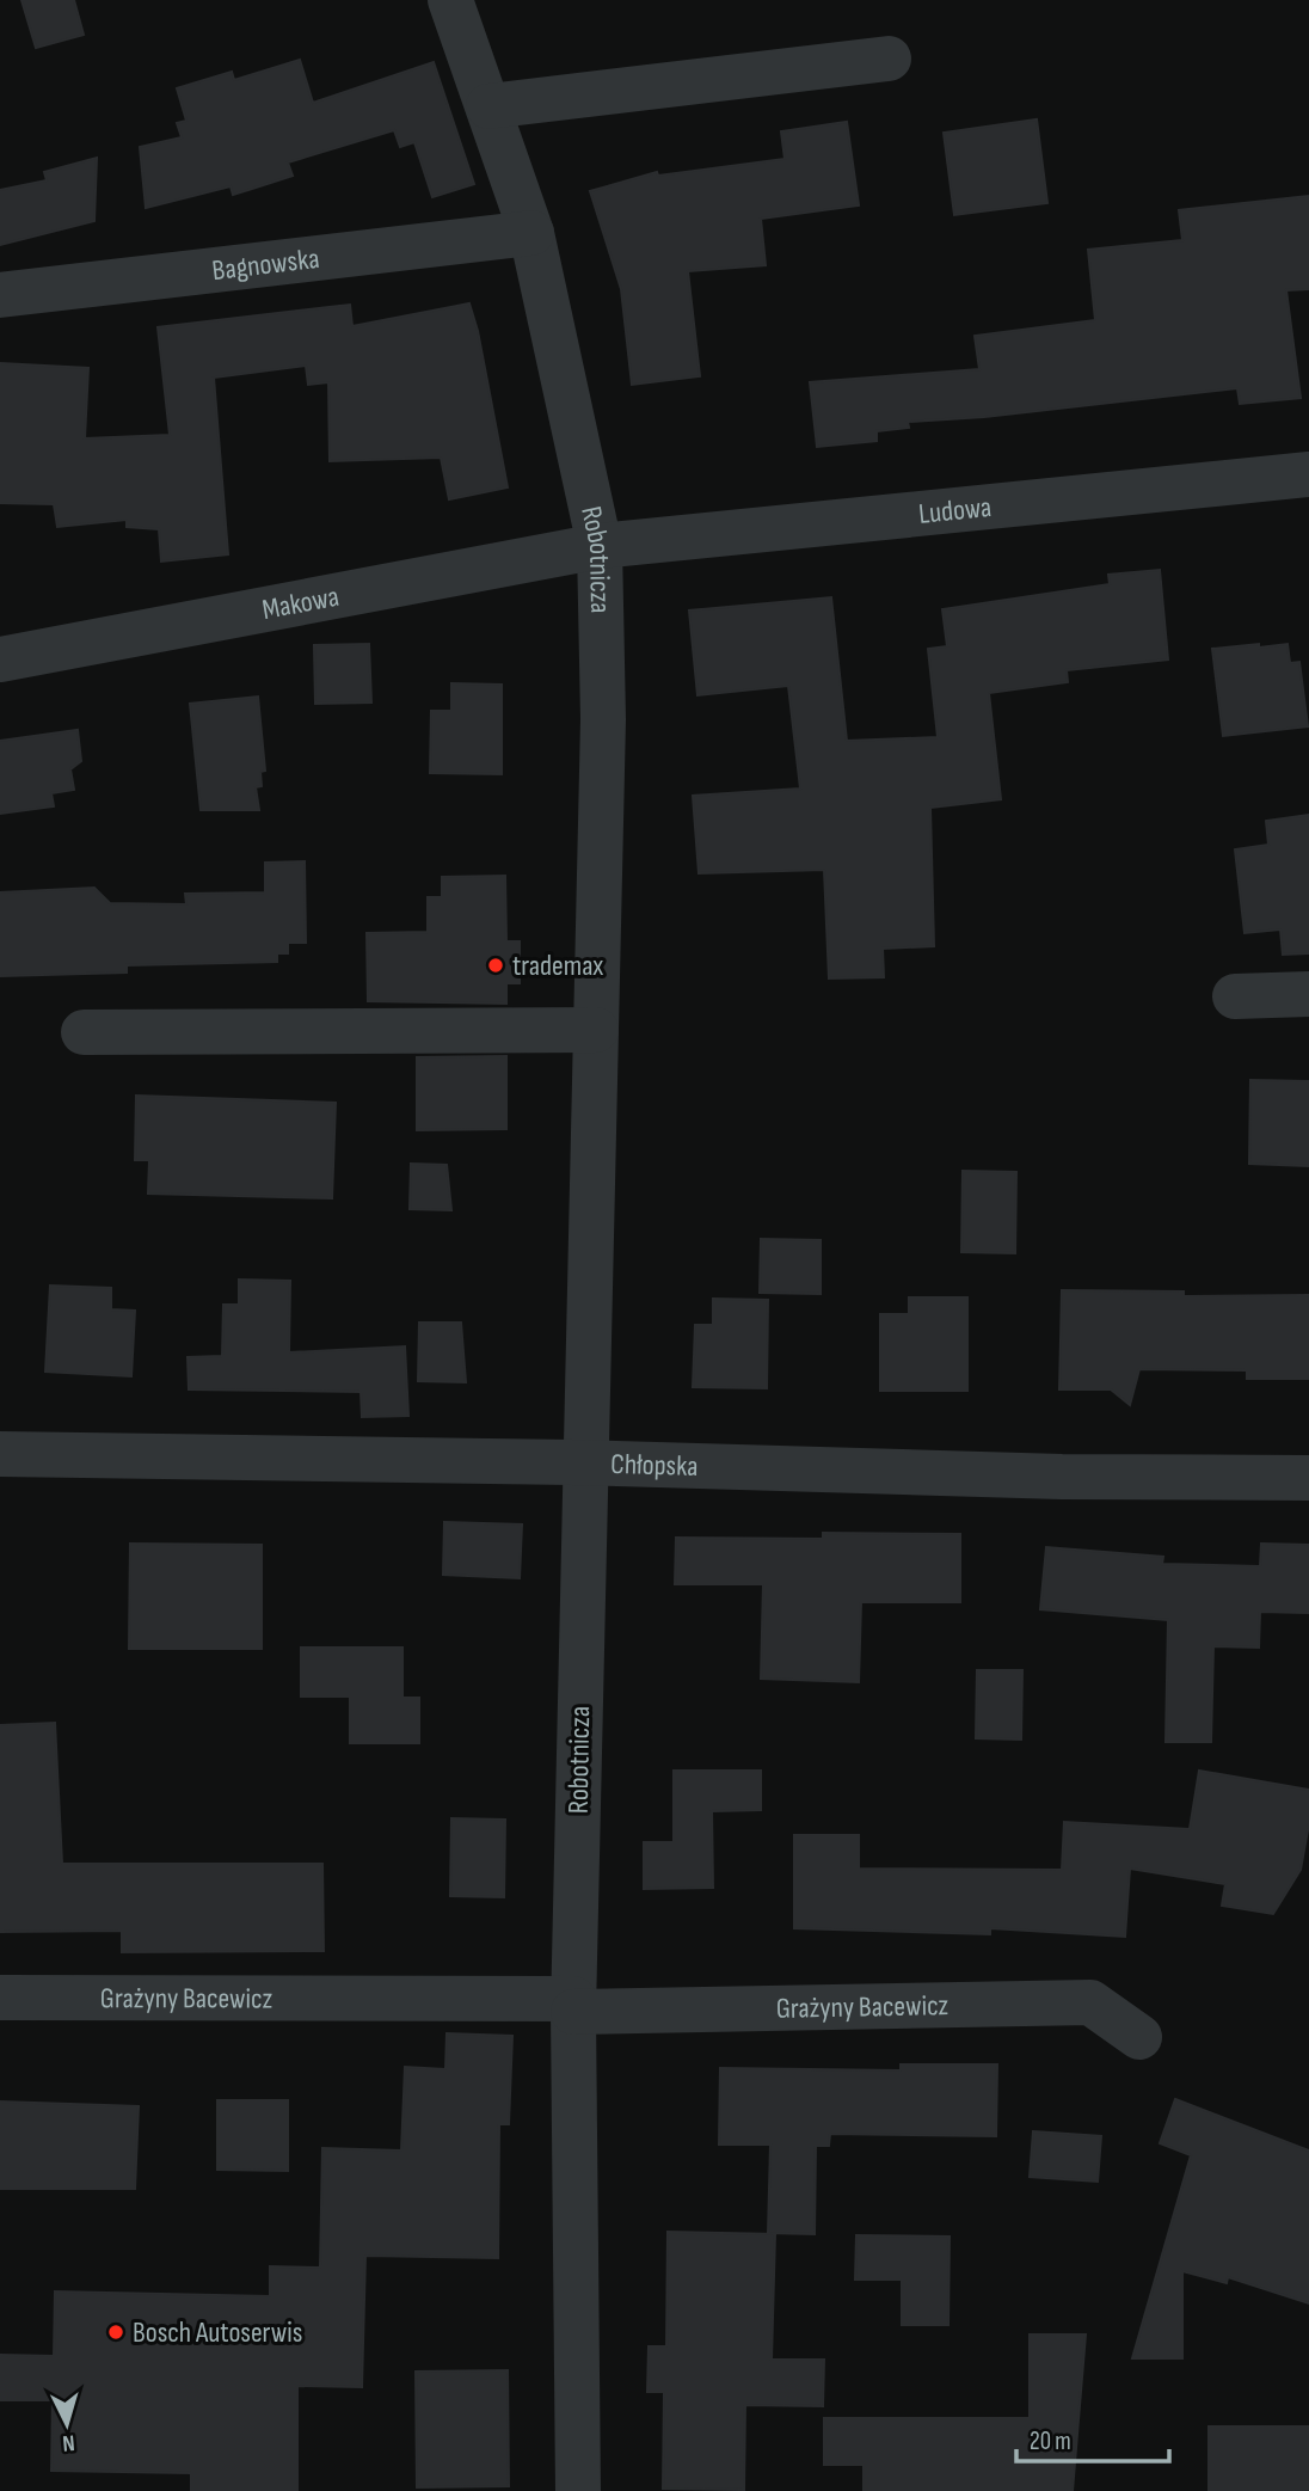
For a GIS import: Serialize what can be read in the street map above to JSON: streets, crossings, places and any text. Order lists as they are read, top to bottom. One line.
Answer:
{"streets":{"street":["Bagnowska","Ludowa","Robotnicza","Makowa","Chłopska","Grażyny Bacewicz"]},"crossings":[["Bagnowska","Robotnicza"],["Ludowa","Robotnicza"],["Ludowa","Makowa"],["Robotnicza","Makowa"],["Robotnicza","Chłopska"],["Robotnicza","Grażyny Bacewicz"]],"places":["trademax","Bosch Autoserwis"],"scale_bar":"20 m","north":"bottom"}
